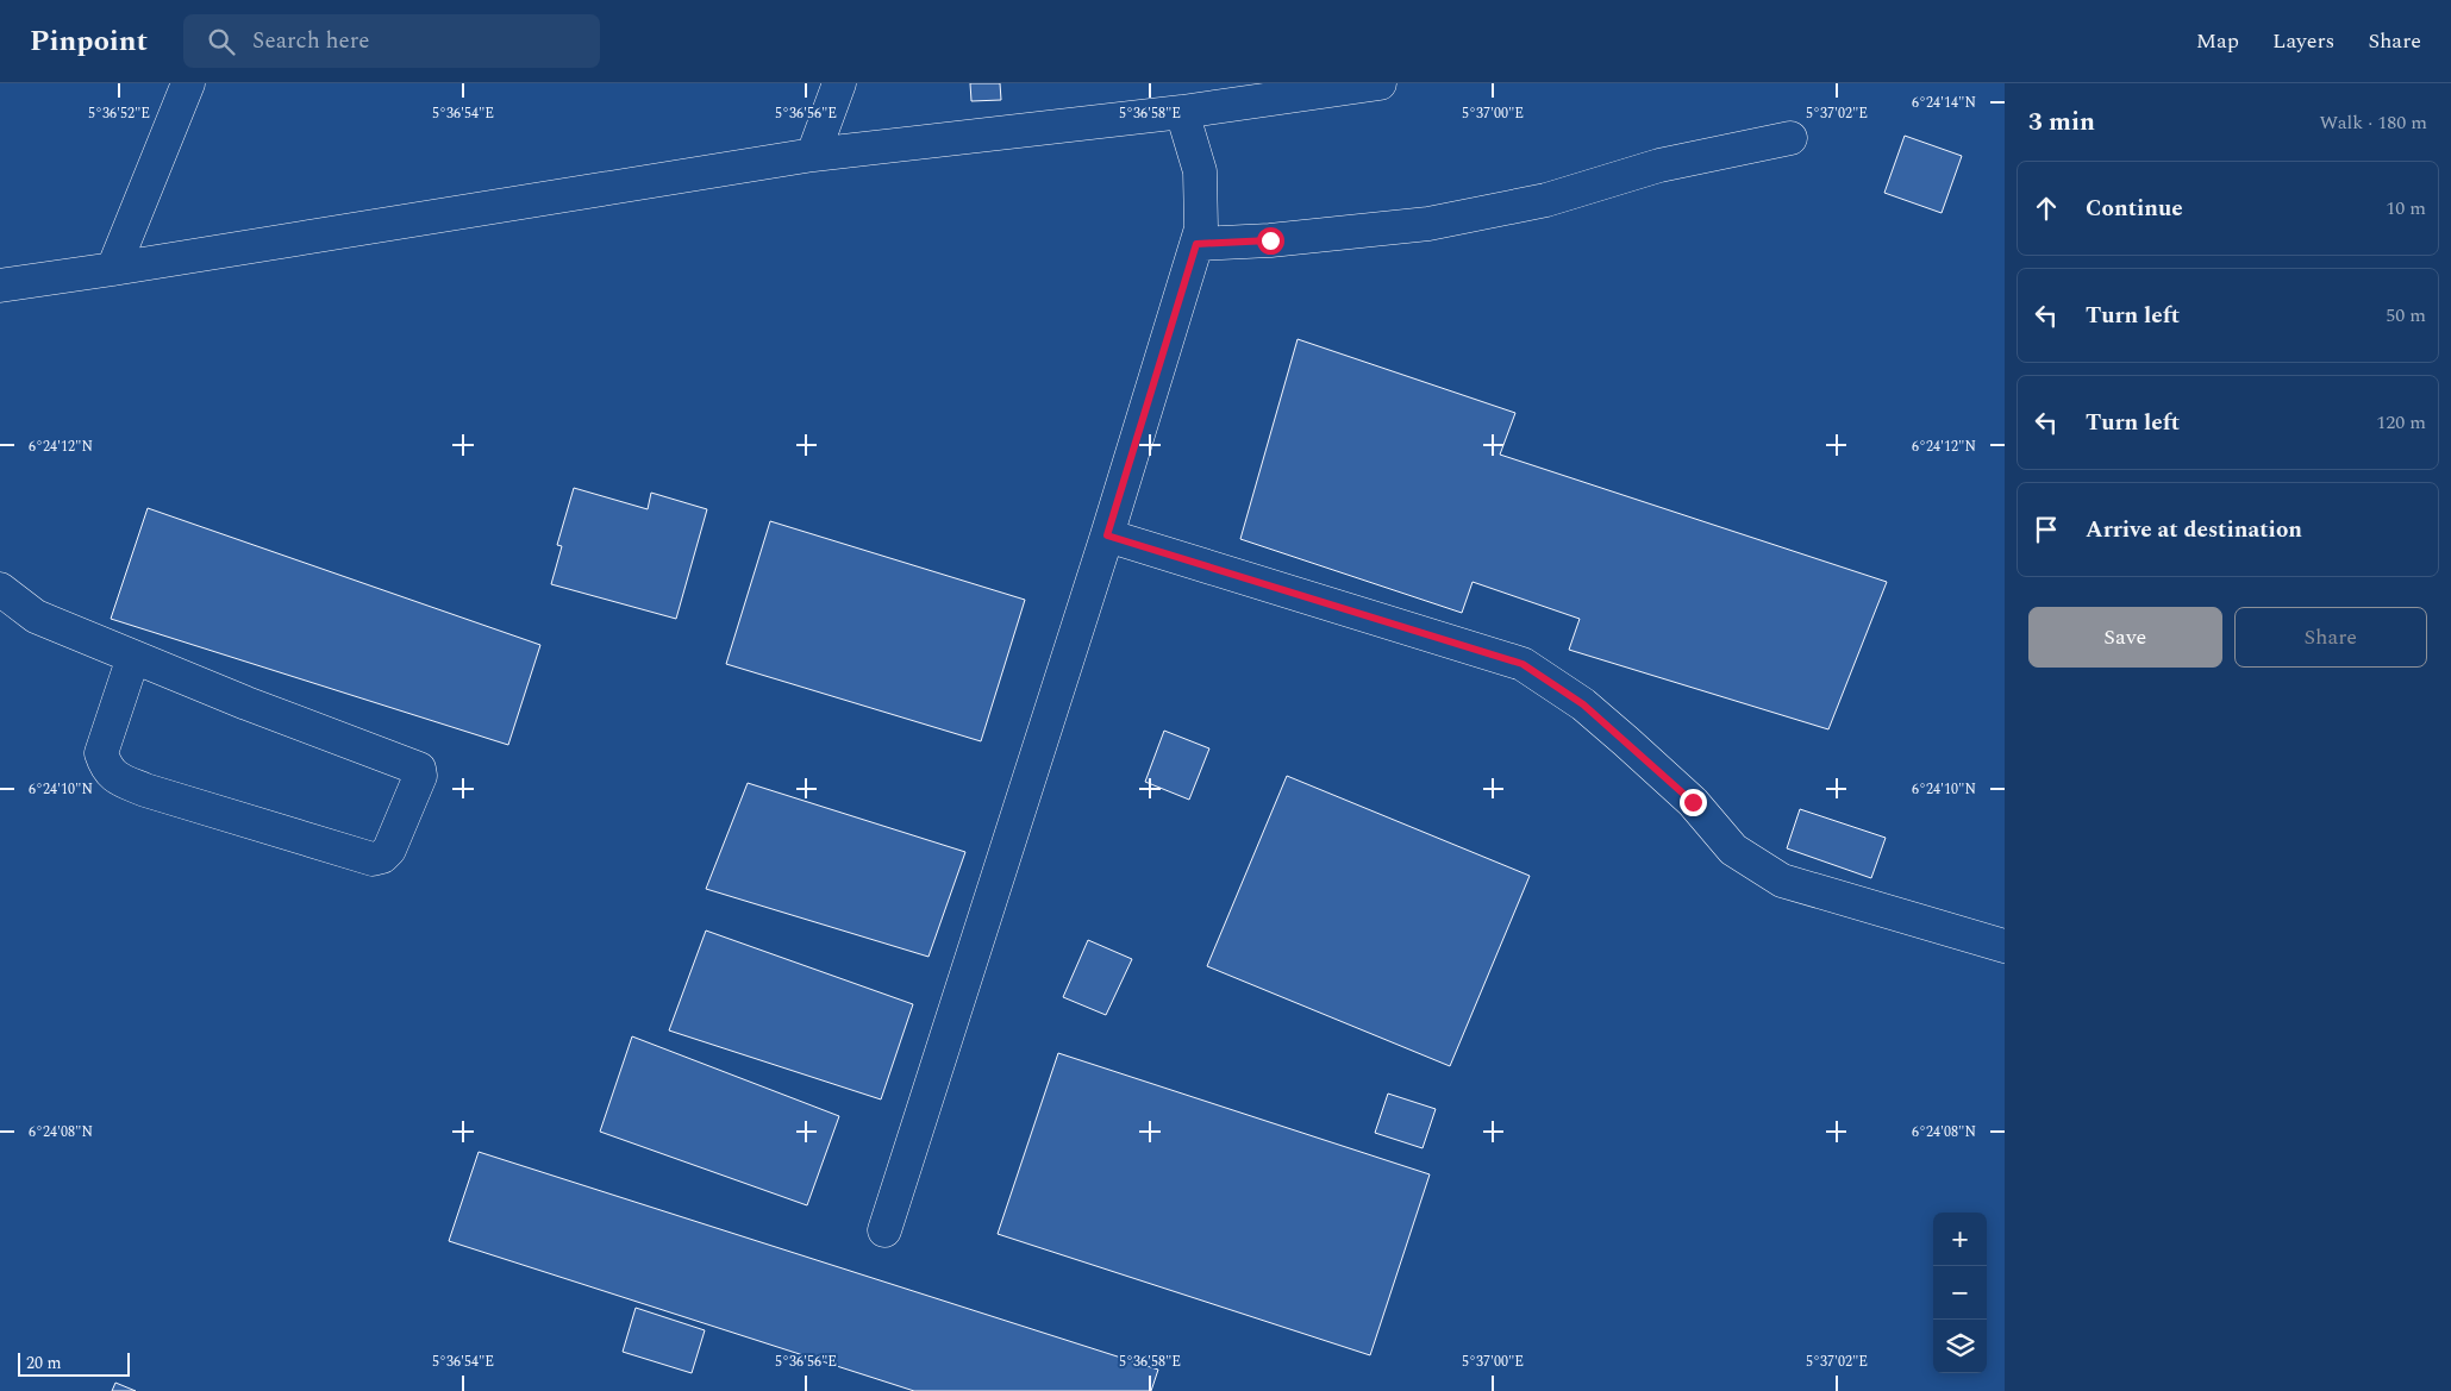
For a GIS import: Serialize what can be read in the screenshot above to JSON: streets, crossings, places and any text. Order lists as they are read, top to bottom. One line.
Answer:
{"scale_bar":"20 m","page":{"header":"Pinpoint","search":"Search here","nav":["Map","Layers","Share"],"heading":["3 min","Walk · 180 m"],"list":[["Continue","10 m"],["Turn left","50 m"],["Turn left","120 m"],"Arrive at destination"],"buttons":["Save","Share"],"map_buttons":["+","−"],"scale":"20 m"},"coordinates":["6°24'14\"N","5°36'52\"E","5°36'54\"E","5°36'56\"E","5°36'58\"E","5°37'00\"E","5°37'02\"E","6°24'12\"N","6°24'10\"N","6°24'08\"N"]}
